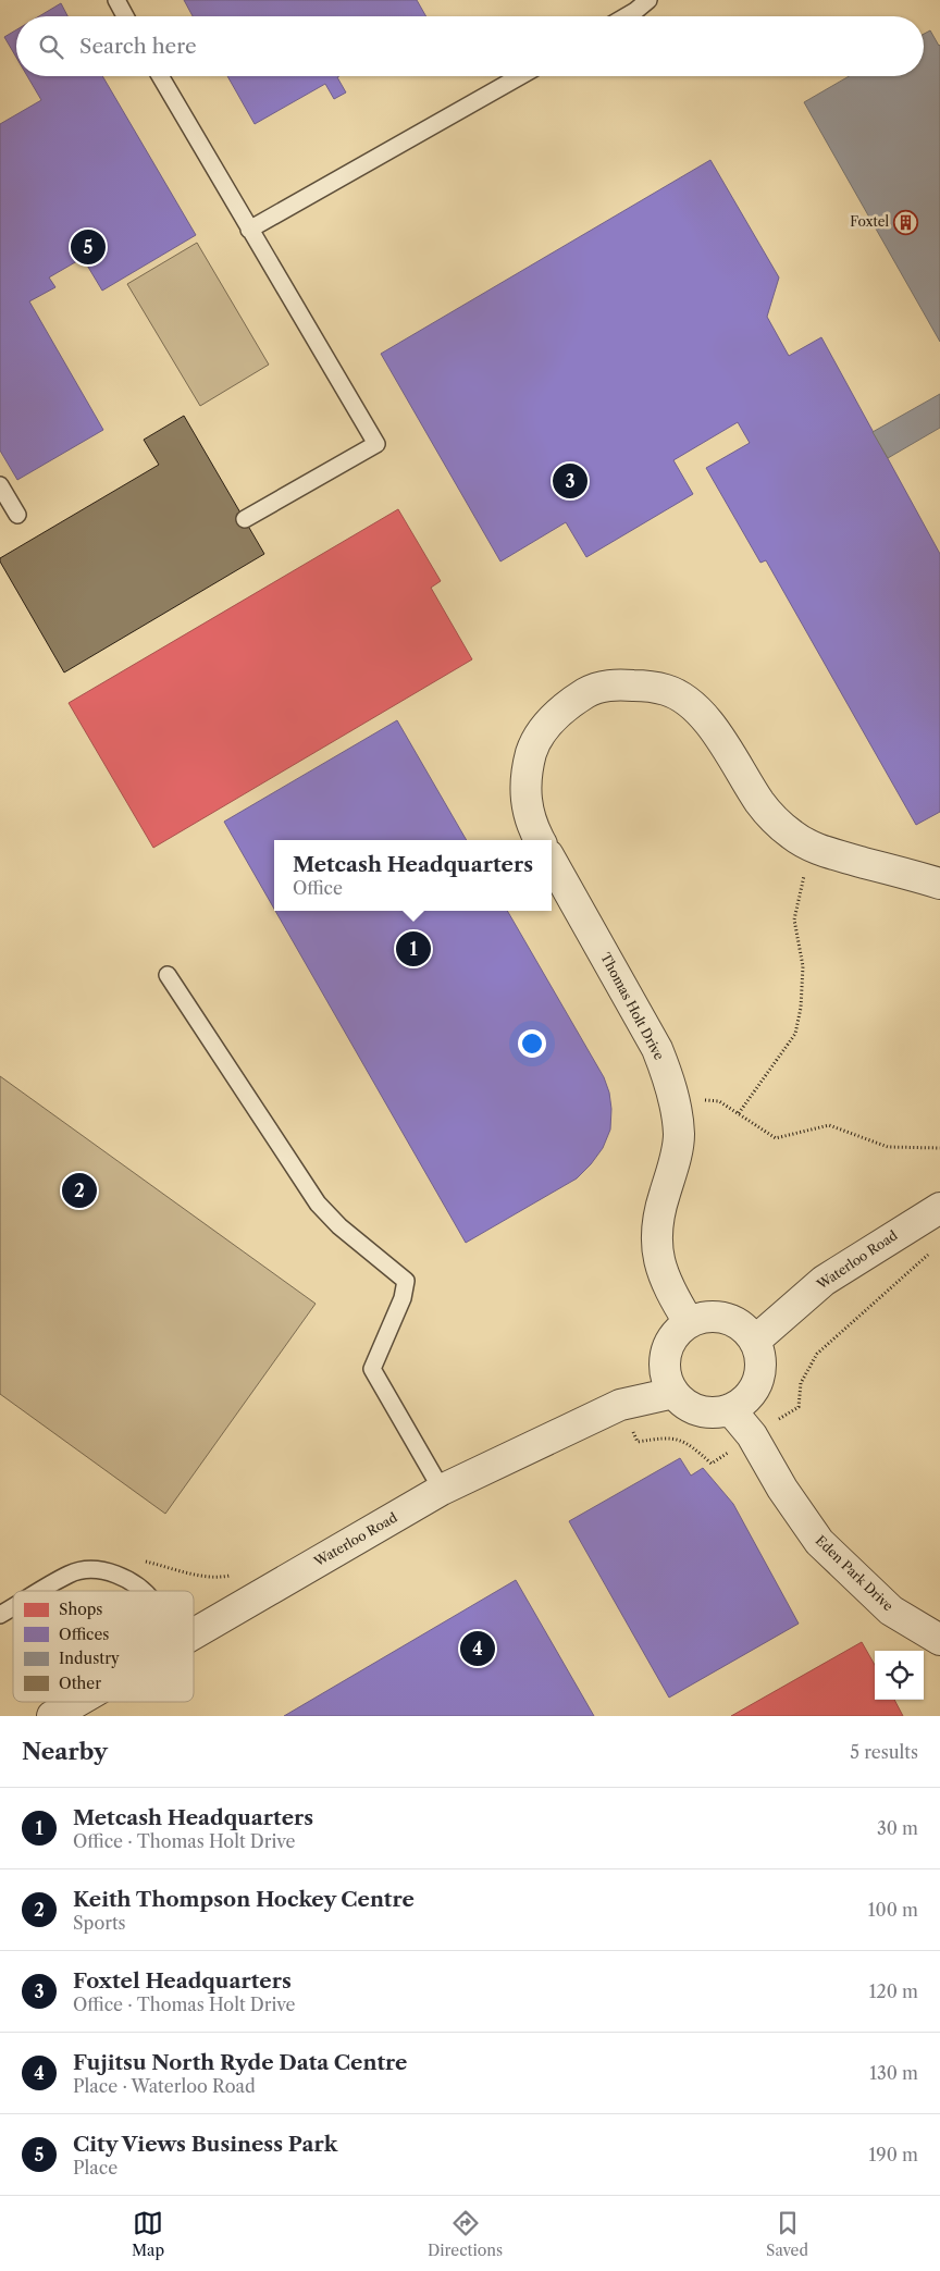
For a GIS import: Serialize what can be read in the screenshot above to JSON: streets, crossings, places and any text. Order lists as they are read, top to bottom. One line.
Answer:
{"streets":{"street":["Thomas Holt Drive","Waterloo Road","Eden Park Drive"]},"crossings":[["Thomas Holt Drive","Waterloo Road"],["Thomas Holt Drive","Eden Park Drive"],["Waterloo Road","Eden Park Drive"]],"places":{"building":["Foxtel"]},"legend":["Shops","Offices","Industry","Other"],"page":{"search":"Search here","pins":["5","3","1","2","4"],"popup":["Metcash Headquarters","Office"],"heading":["Nearby","5 results"],"list":[{"mark":"1","name":"Metcash Headquarters","note":"Office · Thomas Holt Drive","value":"30 m"},{"mark":"2","name":"Keith Thompson Hockey Centre","note":"Sports","value":"100 m"},{"mark":"3","name":"Foxtel Headquarters","note":"Office · Thomas Holt Drive","value":"120 m"},{"mark":"4","name":"Fujitsu North Ryde Data Centre","note":"Place · Waterloo Road","value":"130 m"},{"mark":"5","name":"City Views Business Park","note":"Place","value":"190 m"}],"nav":["Map","Directions","Saved"]}}
